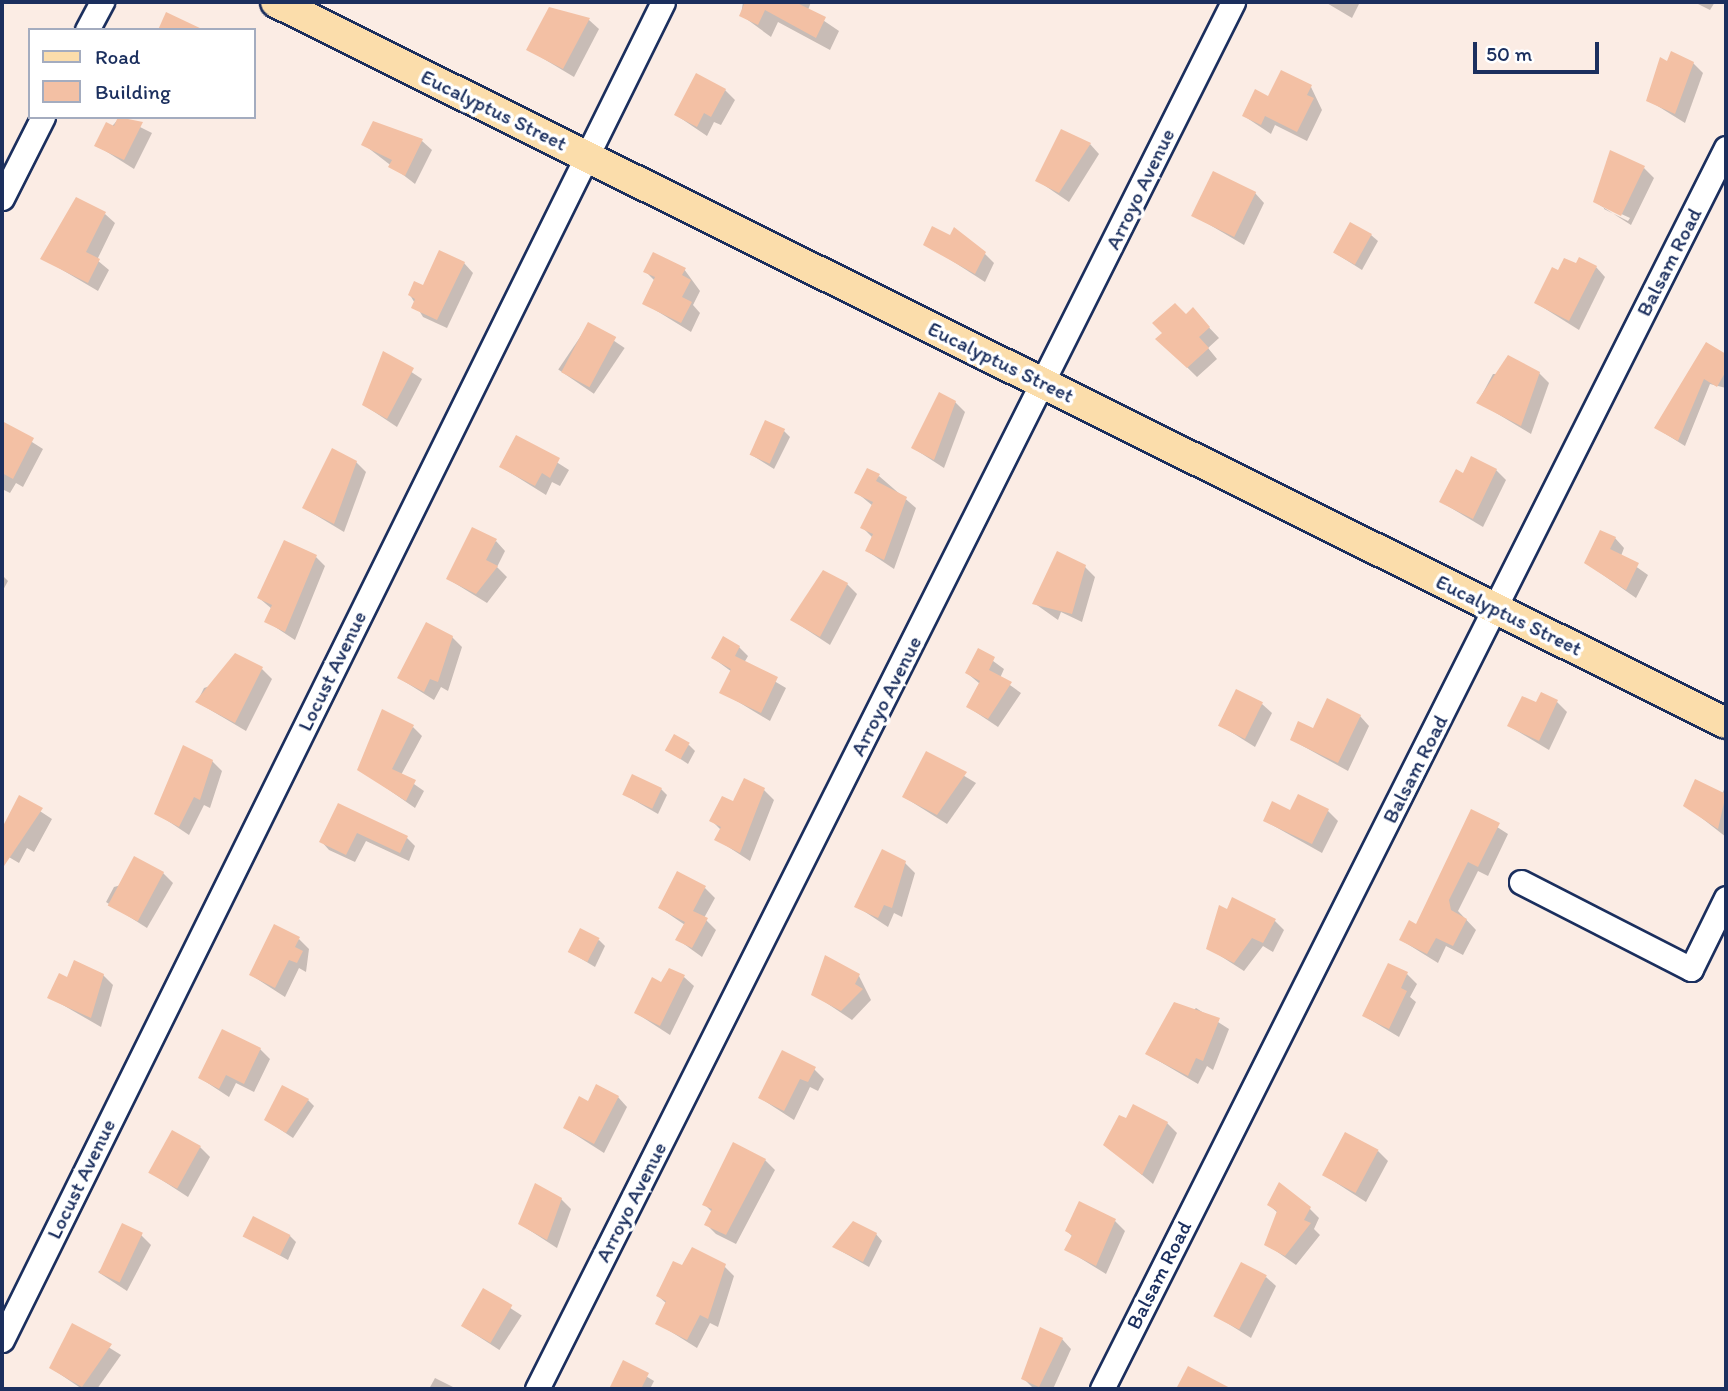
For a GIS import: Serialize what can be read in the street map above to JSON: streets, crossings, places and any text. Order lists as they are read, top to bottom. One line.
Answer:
{"streets":{"main road":["Eucalyptus Street"],"street":["Arroyo Avenue","Balsam Road","Locust Avenue"]},"crossings":[["Eucalyptus Street","Arroyo Avenue"],["Eucalyptus Street","Balsam Road"],["Eucalyptus Street","Locust Avenue"]],"legend":["Road","Building"],"scale_bar":"50 m"}
